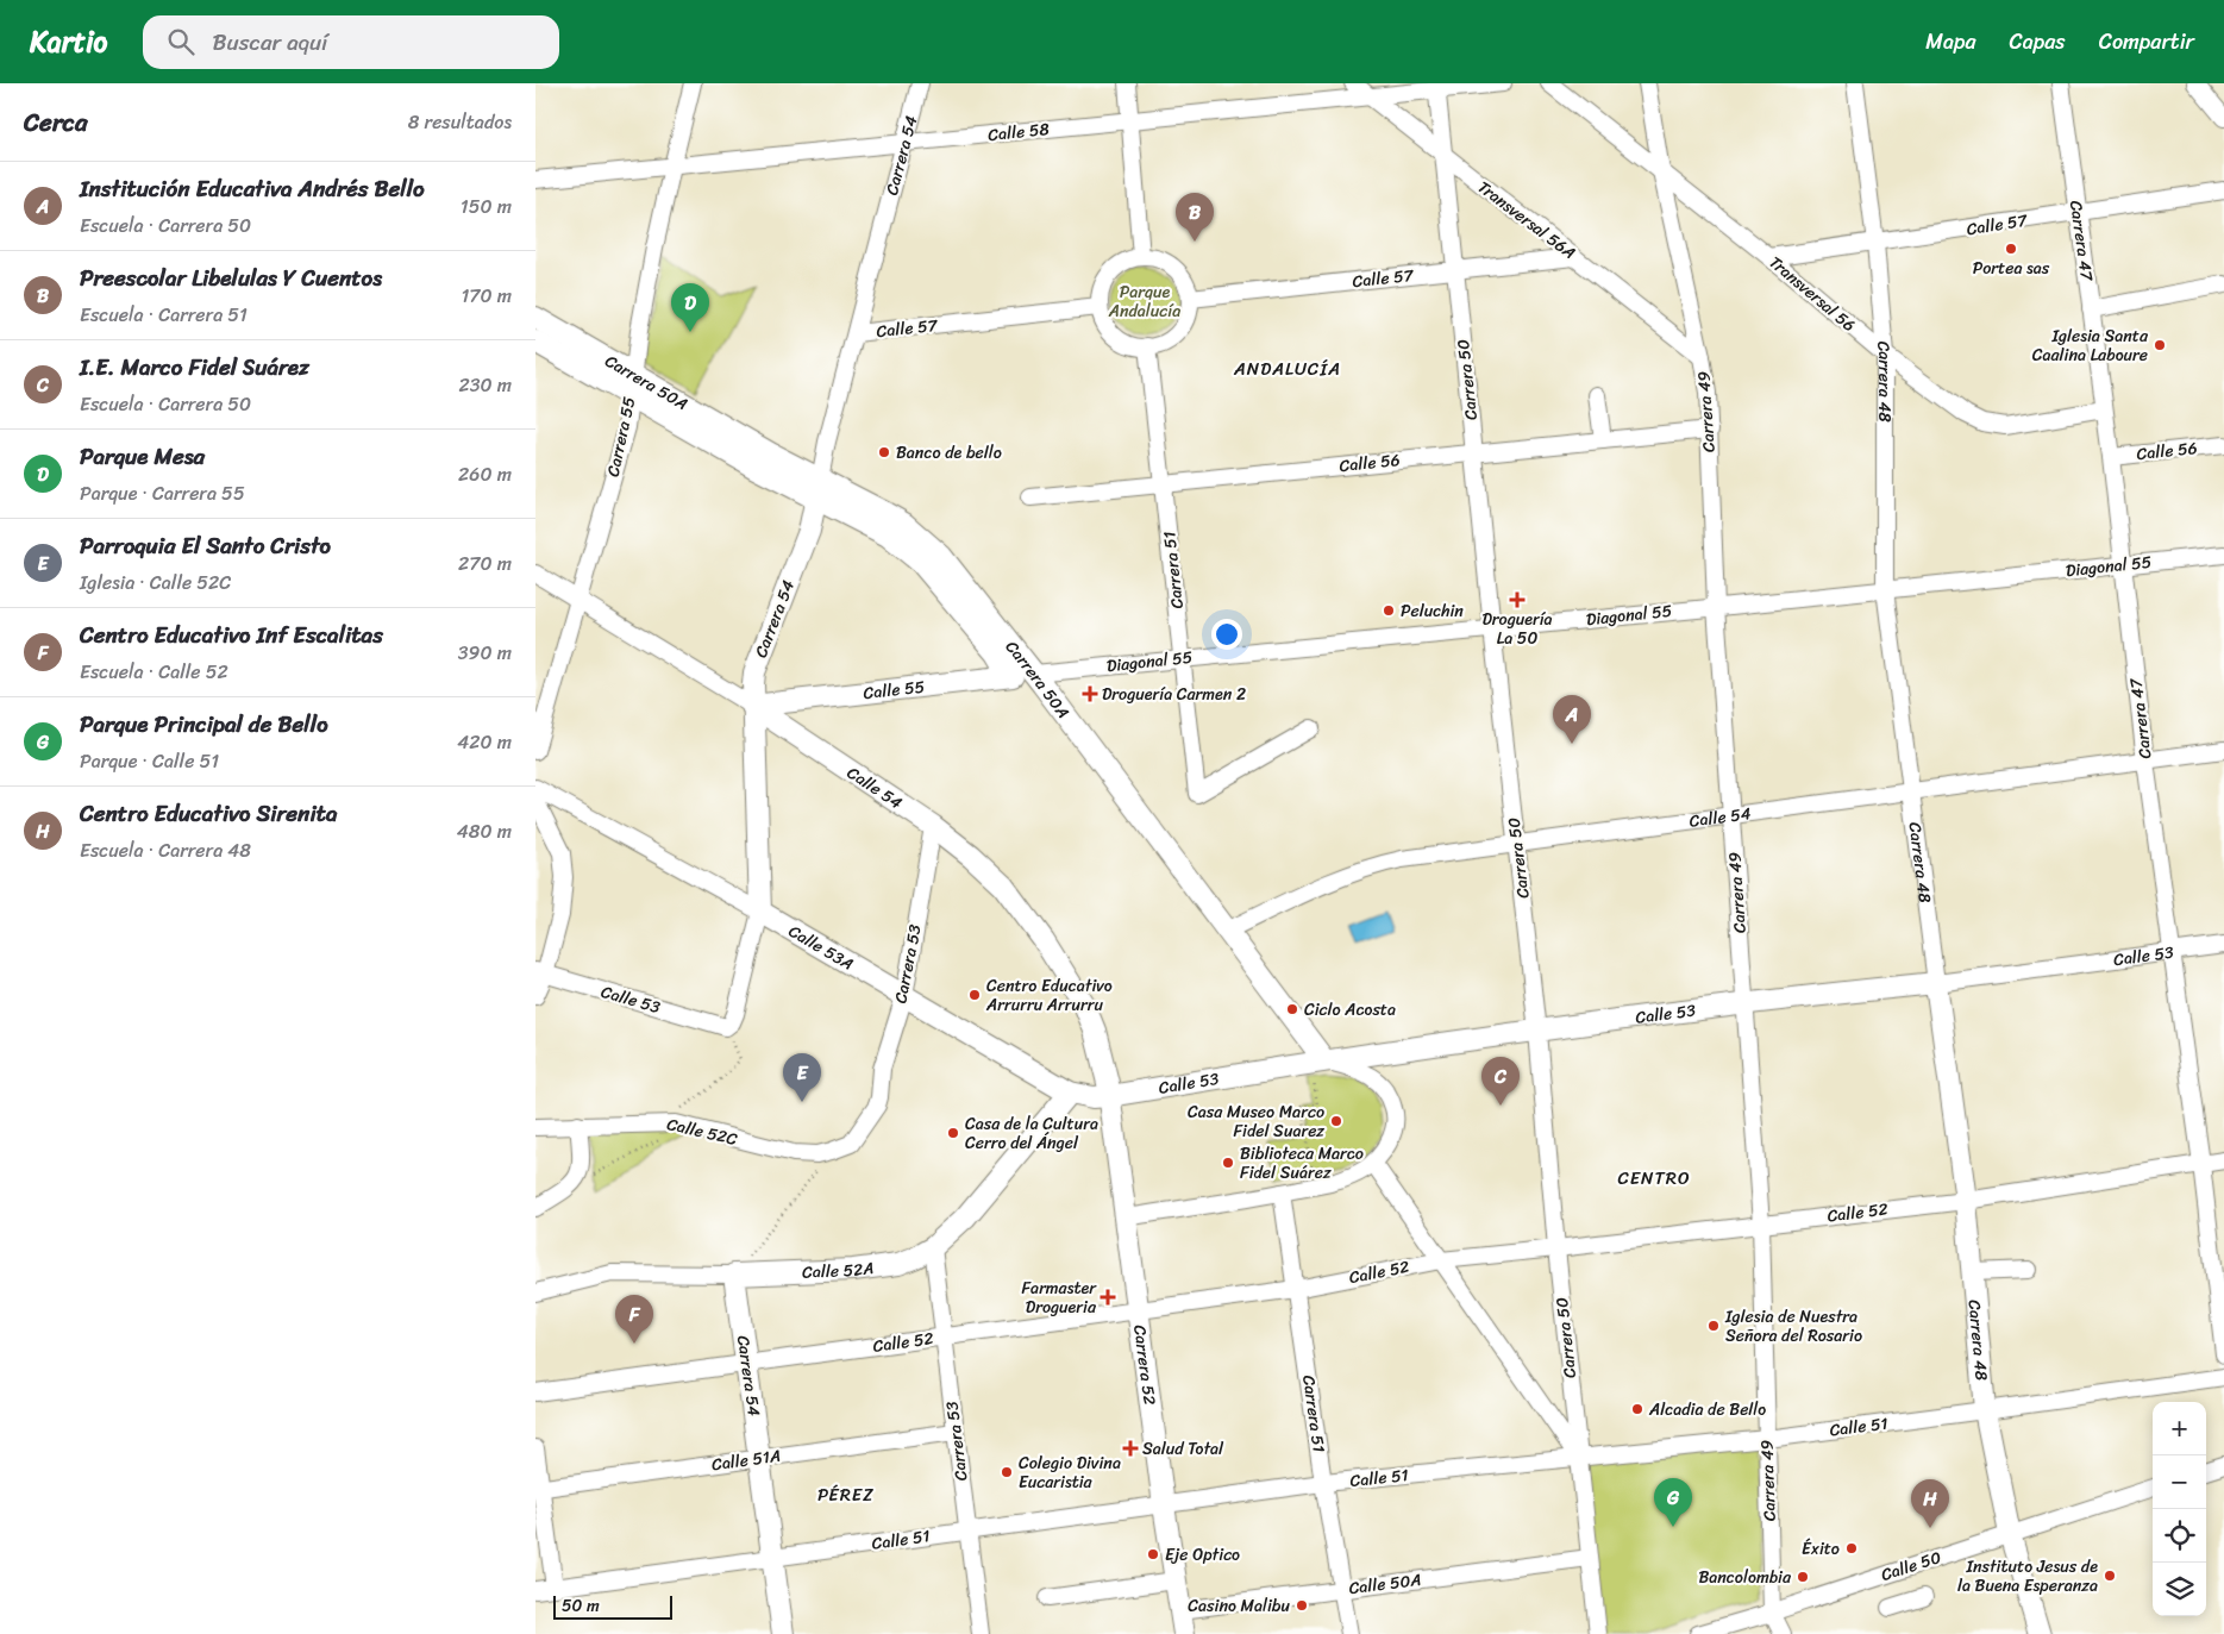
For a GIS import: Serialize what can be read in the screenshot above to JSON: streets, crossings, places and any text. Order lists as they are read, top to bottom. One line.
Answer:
{"streets":{"main road":["Carrera 54","Carrera 50A","Carrera 48","Calle 55","Calle 54","Calle 53A","Calle 53","Calle 52A","Carrera 52"],"street":["Calle 58","Transversal 56A","Calle 57","Carrera 47","Transversal 56","Carrera 50","Carrera 49","Carrera 55","Calle 56","Diagonal 55","Carrera 51","Carrera 53","Calle 52C","Calle 52","Calle 51","Calle 51A","Calle 50","Calle 50A"]},"crossings":[["Calle 58","Carrera 54"],["Calle 58","Transversal 56A"],["Calle 58","Carrera 50"],["Calle 58","Carrera 55"],["Carrera 54","Calle 57"],["Carrera 54","Carrera 50A"],["Carrera 54","Calle 55"],["Carrera 54","Calle 54"],["Carrera 54","Calle 53A"],["Carrera 54","Calle 53"],["Carrera 54","Calle 52"],["Carrera 54","Calle 52A"],["Carrera 54","Calle 51"],["Carrera 54","Calle 51A"],["Transversal 56A","Calle 57"],["Transversal 56A","Carrera 50"],["Transversal 56A","Carrera 49"],["Calle 57","Carrera 47"],["Calle 57","Transversal 56"],["Calle 57","Carrera 50"],["Calle 57","Carrera 48"],["Calle 57","Carrera 51"],["Carrera 47","Transversal 56"],["Carrera 47","Calle 56"],["Carrera 47","Diagonal 55"],["Carrera 47","Calle 54"],["Carrera 47","Calle 53"],["Carrera 47","Calle 52"],["Transversal 56","Carrera 48"],["Transversal 56","Carrera 49"],["Carrera 50","Calle 56"],["Carrera 50","Diagonal 55"],["Carrera 50","Calle 54"],["Carrera 50","Calle 53"],["Carrera 50","Calle 52"],["Carrera 50","Calle 51"],["Carrera 50","Calle 50A"],["Carrera 50A","Carrera 55"],["Carrera 50A","Diagonal 55"],["Carrera 50A","Calle 55"],["Carrera 50A","Calle 54"],["Carrera 50A","Calle 53"],["Carrera 48","Diagonal 55"],["Carrera 48","Calle 54"],["Carrera 48","Calle 53"],["Carrera 48","Calle 52"],["Carrera 48","Calle 51"],["Carrera 48","Calle 50"],["Carrera 49","Calle 56"],["Carrera 49","Diagonal 55"],["Carrera 49","Calle 54"],["Carrera 49","Calle 53"],["Carrera 49","Calle 52"],["Carrera 49","Calle 51"],["Carrera 49","Calle 50"],["Carrera 55","Calle 54"],["Calle 56","Carrera 51"],["Diagonal 55","Carrera 51"],["Diagonal 55","Calle 55"],["Carrera 51","Calle 52"],["Carrera 51","Calle 51"],["Carrera 51","Calle 50A"],["Calle 55","Calle 54"],["Calle 54","Calle 53A"],["Calle 54","Calle 53"],["Calle 54","Carrera 53"],["Calle 54","Carrera 52"],["Calle 53A","Calle 53"],["Calle 53A","Carrera 53"],["Calle 53A","Calle 52A"],["Calle 53A","Carrera 52"],["Calle 53","Carrera 52"],["Carrera 53","Calle 52C"],["Carrera 53","Calle 52"],["Carrera 53","Calle 52A"],["Carrera 53","Calle 51"],["Carrera 53","Calle 51A"],["Calle 52","Carrera 52"],["Carrera 52","Calle 51"],["Carrera 52","Calle 50A"]],"districts":["ANDALUCÍA","CENTRO","PÉREZ"],"parks":["Parque Andalucía"],"places":{"other":["Portea sas","Iglesia Santa Caalina Laboure","Banco de bello","Peluchin","Centro Educativo Arrurru Arrurru","Ciclo Acosta","Casa Museo Marco Fidel Suarez","Casa de la Cultura Cerro del Ángel","Biblioteca Marco Fidel Suárez","Iglesia de Nuestra Señora del Rosario","Alcadia de Bello","Colegio Divina Eucaristia","Éxito","Eje Optico","Instituto Jesus de la Buena Esperanza","Bancolombia","Casino Malibu"],"health":["Droguería La 50","Droguería Carmen 2","Farmaster Drogueria","Salud Total"]},"scale_bar":"50 m","page":{"header":"Kartio","search":"Buscar aquí","nav":["Mapa","Capas","Compartir"],"heading":["Cerca","8 resultados"],"list":[{"mark":"A","name":"Institución Educativa Andrés Bello","note":"Escuela · Carrera 50","value":"150 m"},{"mark":"B","name":"Preescolar Libelulas Y Cuentos","note":"Escuela · Carrera 51","value":"170 m"},{"mark":"C","name":"I.E. Marco Fidel Suárez","note":"Escuela · Carrera 50","value":"230 m"},{"mark":"D","name":"Parque Mesa","note":"Parque · Carrera 55","value":"260 m"},{"mark":"E","name":"Parroquia El Santo Cristo","note":"Iglesia · Calle 52C","value":"270 m"},{"mark":"F","name":"Centro Educativo Inf Escalitas","note":"Escuela · Calle 52","value":"390 m"},{"mark":"G","name":"Parque Principal de Bello","note":"Parque · Calle 51","value":"420 m"},{"mark":"H","name":"Centro Educativo Sirenita","note":"Escuela · Carrera 48","value":"480 m"}],"pins":["B","D","A","E","C","F","G","H"],"map_buttons":["+","−"],"scale":"50 m"}}
